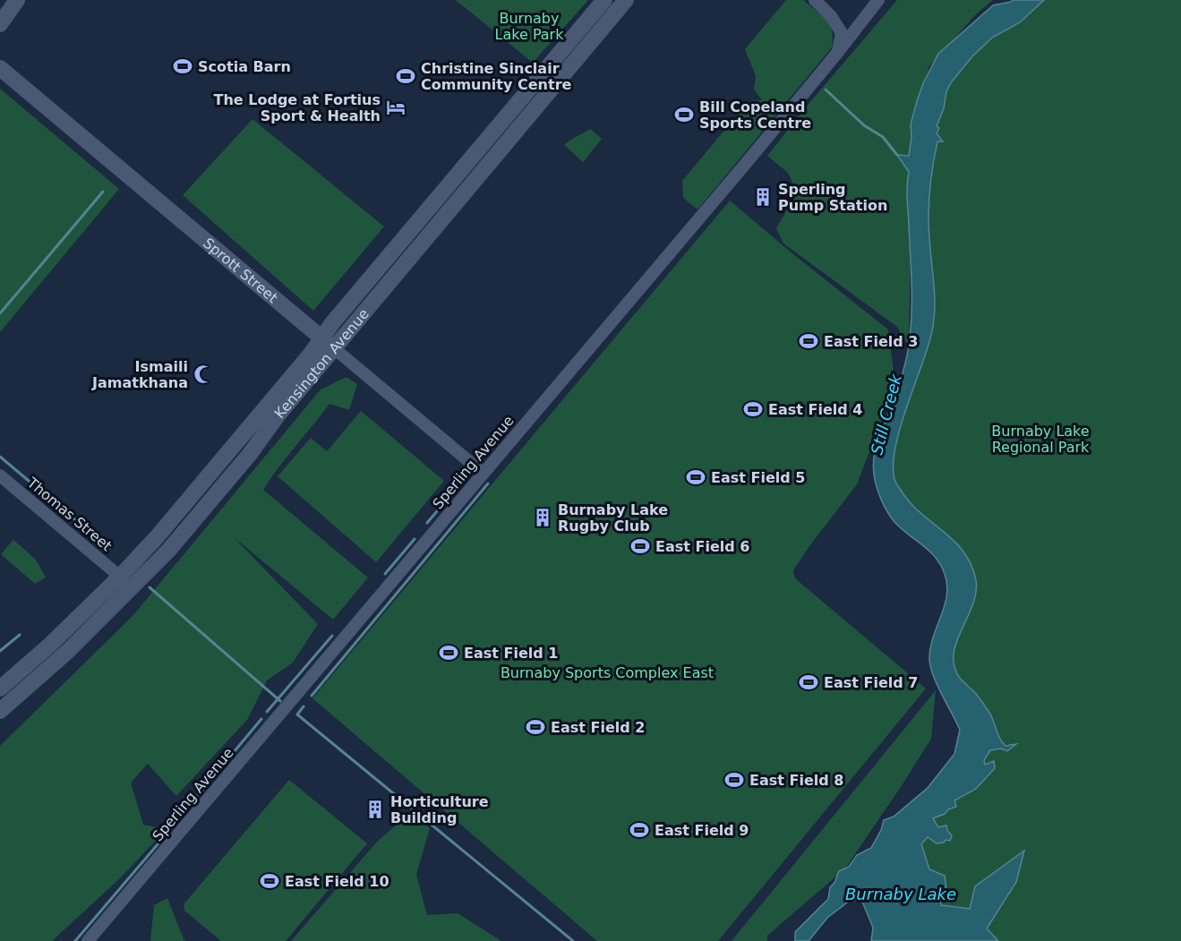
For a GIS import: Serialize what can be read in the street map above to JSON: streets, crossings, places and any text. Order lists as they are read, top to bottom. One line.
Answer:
{"streets":{"main road":["Sprott Street","Kensington Avenue"],"street":["Sperling Avenue","Thomas Street"]},"crossings":[["Sprott Street","Kensington Avenue"],["Sprott Street","Sperling Avenue"],["Kensington Avenue","Thomas Street"]],"water":["Still Creek","Burnaby Lake"],"parks":["Burnaby Lake Park","Burnaby Lake Regional Park","Burnaby Sports Complex East"],"places":{"sports":["Scotia Barn","Christine Sinclair Community Centre","Bill Copeland Sports Centre","East Field 3","East Field 4","East Field 5","East Field 6","East Field 1","East Field 7","East Field 2","East Field 8","East Field 9","East Field 10"],"hotel":["The Lodge at Fortius Sport & Health"],"building":["Sperling Pump Station","Burnaby Lake Rugby Club","Horticulture Building"],"mosque":["Ismaili Jamatkhana"]}}
